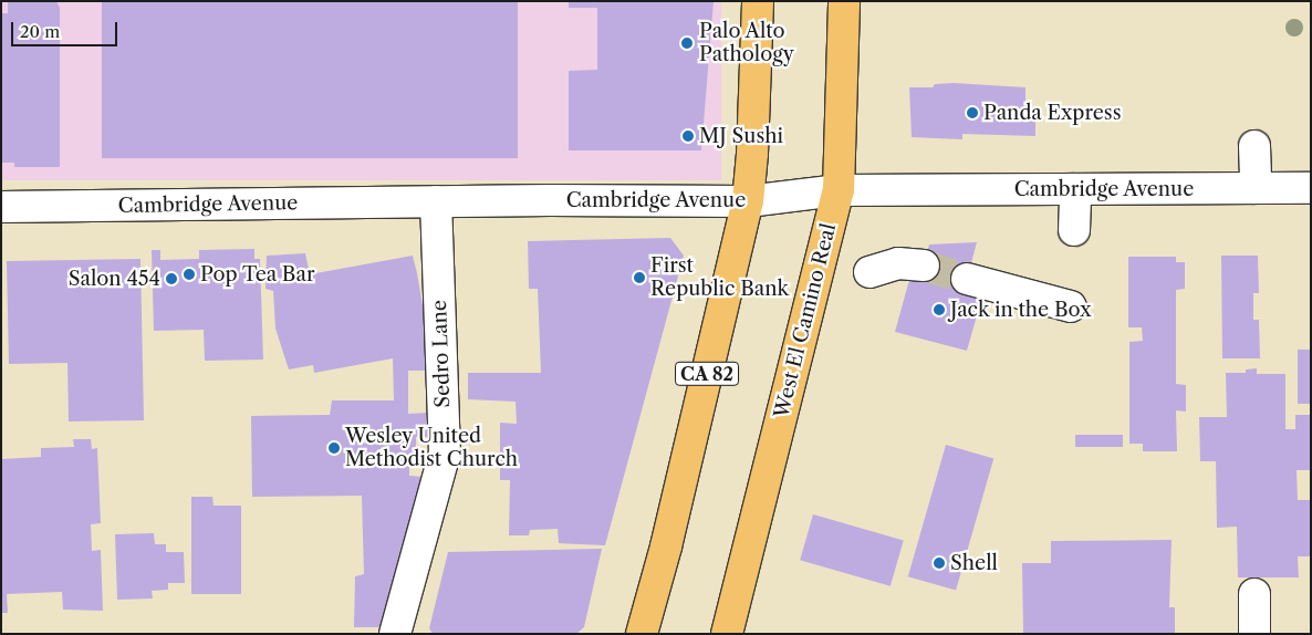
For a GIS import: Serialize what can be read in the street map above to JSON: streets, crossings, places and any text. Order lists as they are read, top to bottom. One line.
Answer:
{"streets":{"main road":["West El Camino Real","CA 82"],"street":["Cambridge Avenue","Sedro Lane"]},"crossings":[["Cambridge Avenue","West El Camino Real"],["Cambridge Avenue","Sedro Lane"],["Cambridge Avenue","CA 82"]],"places":["Palo Alto Pathology","Panda Express","MJ Sushi","Pop Tea Bar","First Republic Bank","Salon 454","Jack in the Box","Wesley United Methodist Church","Shell"],"scale_bar":"20 m"}
